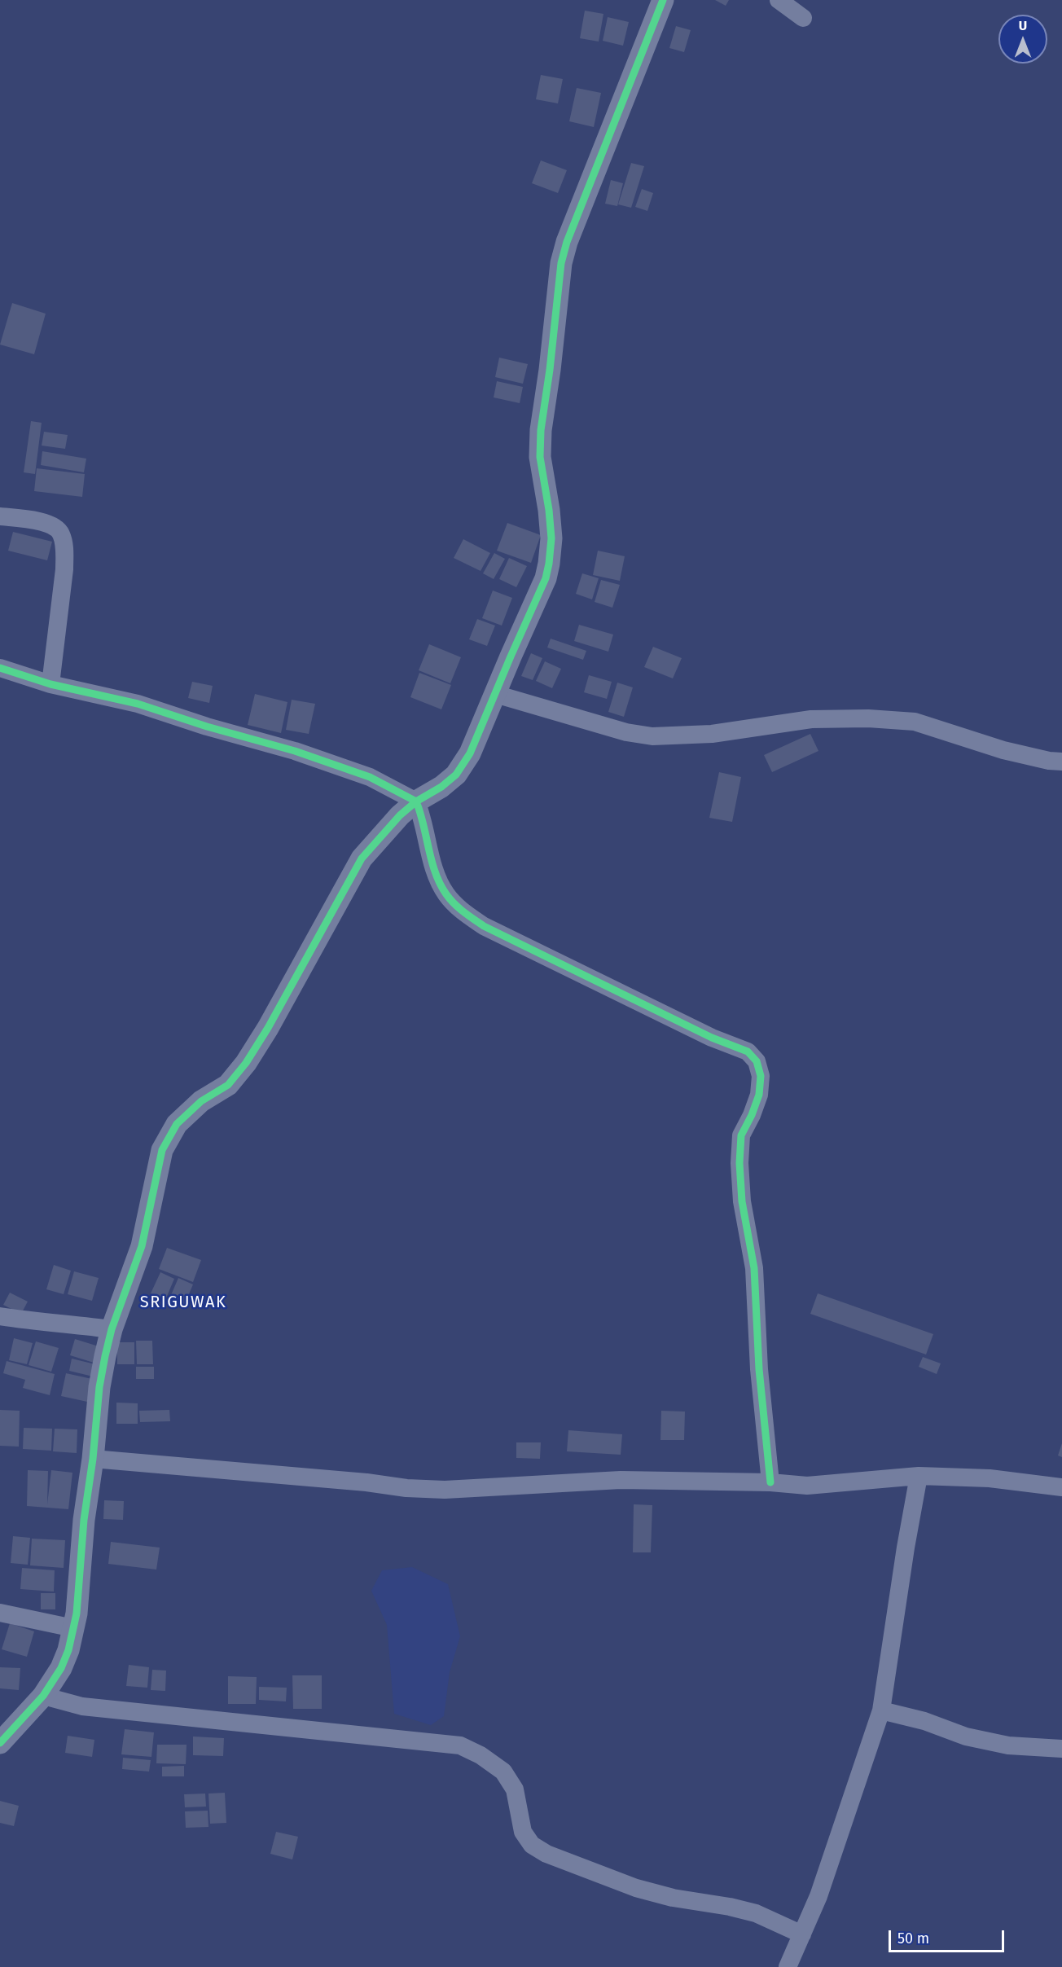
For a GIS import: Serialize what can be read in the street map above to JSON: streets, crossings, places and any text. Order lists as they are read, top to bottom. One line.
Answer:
{"districts":["SRIGUWAK"],"scale_bar":"50 m","north":"top"}
